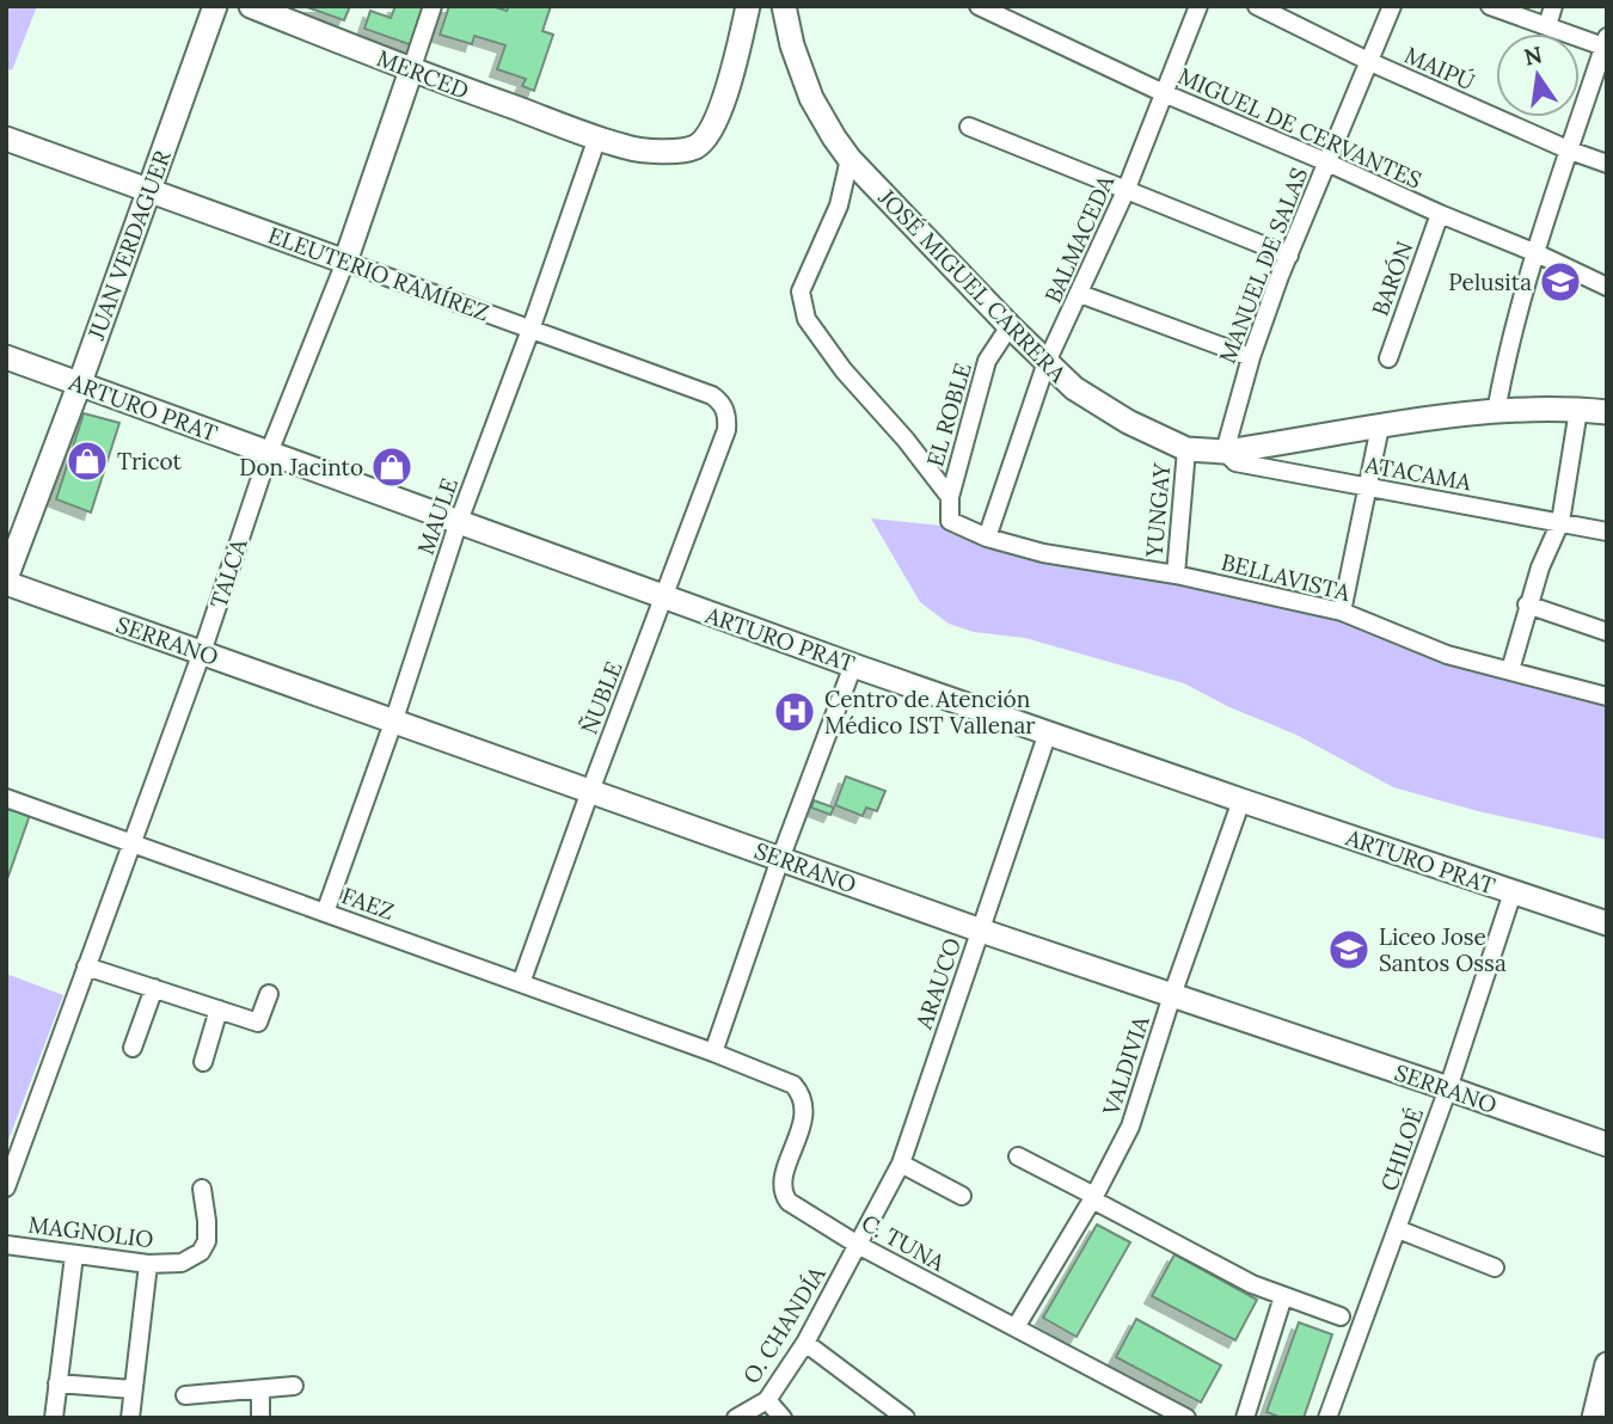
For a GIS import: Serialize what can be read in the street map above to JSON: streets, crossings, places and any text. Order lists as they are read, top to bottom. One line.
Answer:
{"streets":{"main road":["MERCED","JUAN VERDAGUER","ELEUTERIO RAMÍREZ","JOSÉ MIGUEL CARRERA","ARTURO PRAT","TALCA","SERRANO"],"street":["MAIPÚ","MIGUEL DE CERVANTES","BALMACEDA","MANUEL DE SALAS","BARÓN","EL ROBLE","ATACAMA","YUNGAY","MAULE","BELLAVISTA","ÑUBLE","FAEZ","ARAUCO","VALDIVIA","CHILOÉ","MAGNOLIO","C. TUNA","O. CHANDÍA"]},"crossings":[["MAIPÚ","MANUEL DE SALAS"],["MERCED","MAULE"],["MERCED","TALCA"],["MIGUEL DE CERVANTES","BALMACEDA"],["MIGUEL DE CERVANTES","MANUEL DE SALAS"],["MIGUEL DE CERVANTES","BARÓN"],["BALMACEDA","JOSÉ MIGUEL CARRERA"],["BALMACEDA","BELLAVISTA"],["JUAN VERDAGUER","ELEUTERIO RAMÍREZ"],["JUAN VERDAGUER","ARTURO PRAT"],["JUAN VERDAGUER","SERRANO"],["MANUEL DE SALAS","JOSÉ MIGUEL CARRERA"],["MANUEL DE SALAS","ATACAMA"],["ELEUTERIO RAMÍREZ","MAULE"],["ELEUTERIO RAMÍREZ","TALCA"],["ELEUTERIO RAMÍREZ","ÑUBLE"],["JOSÉ MIGUEL CARRERA","EL ROBLE"],["JOSÉ MIGUEL CARRERA","ATACAMA"],["JOSÉ MIGUEL CARRERA","YUNGAY"],["ARTURO PRAT","MAULE"],["ARTURO PRAT","TALCA"],["ARTURO PRAT","ÑUBLE"],["ARTURO PRAT","ARAUCO"],["ARTURO PRAT","VALDIVIA"],["ARTURO PRAT","CHILOÉ"],["EL ROBLE","BELLAVISTA"],["YUNGAY","BELLAVISTA"],["MAULE","SERRANO"],["MAULE","FAEZ"],["TALCA","SERRANO"],["TALCA","FAEZ"],["SERRANO","ÑUBLE"],["SERRANO","ARAUCO"],["SERRANO","VALDIVIA"],["SERRANO","CHILOÉ"],["ÑUBLE","FAEZ"],["FAEZ","C. TUNA"],["ARAUCO","C. TUNA"],["ARAUCO","O. CHANDÍA"],["VALDIVIA","C. TUNA"],["C. TUNA","O. CHANDÍA"]],"places":{"school or university":["Pelusita","Liceo Jose Santos Ossa"],"shop":["Tricot","Don Jacinto"],"hospital":["Centro de Atención Médico IST Vallenar"]},"north":"top"}
